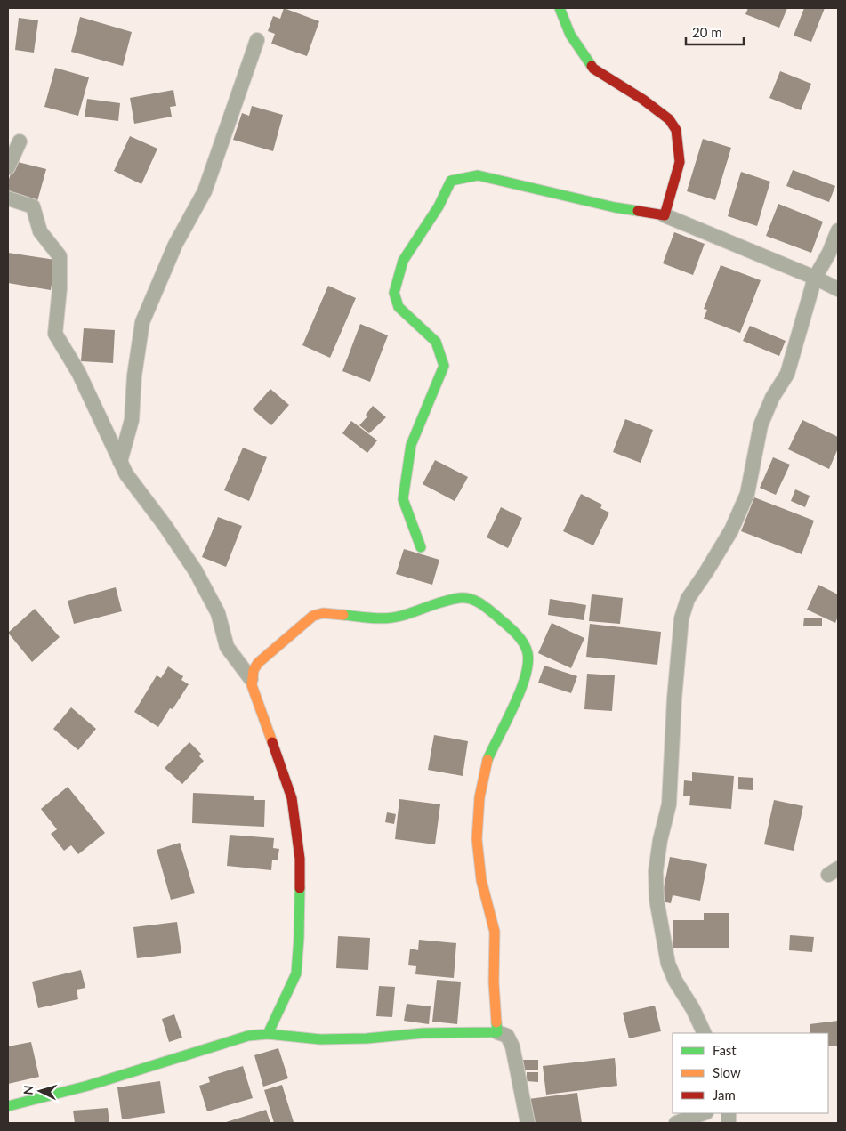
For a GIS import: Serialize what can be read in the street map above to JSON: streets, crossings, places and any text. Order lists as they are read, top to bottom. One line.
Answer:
{"legend":["Fast","Slow","Jam"],"scale_bar":"20 m","north":"left"}
